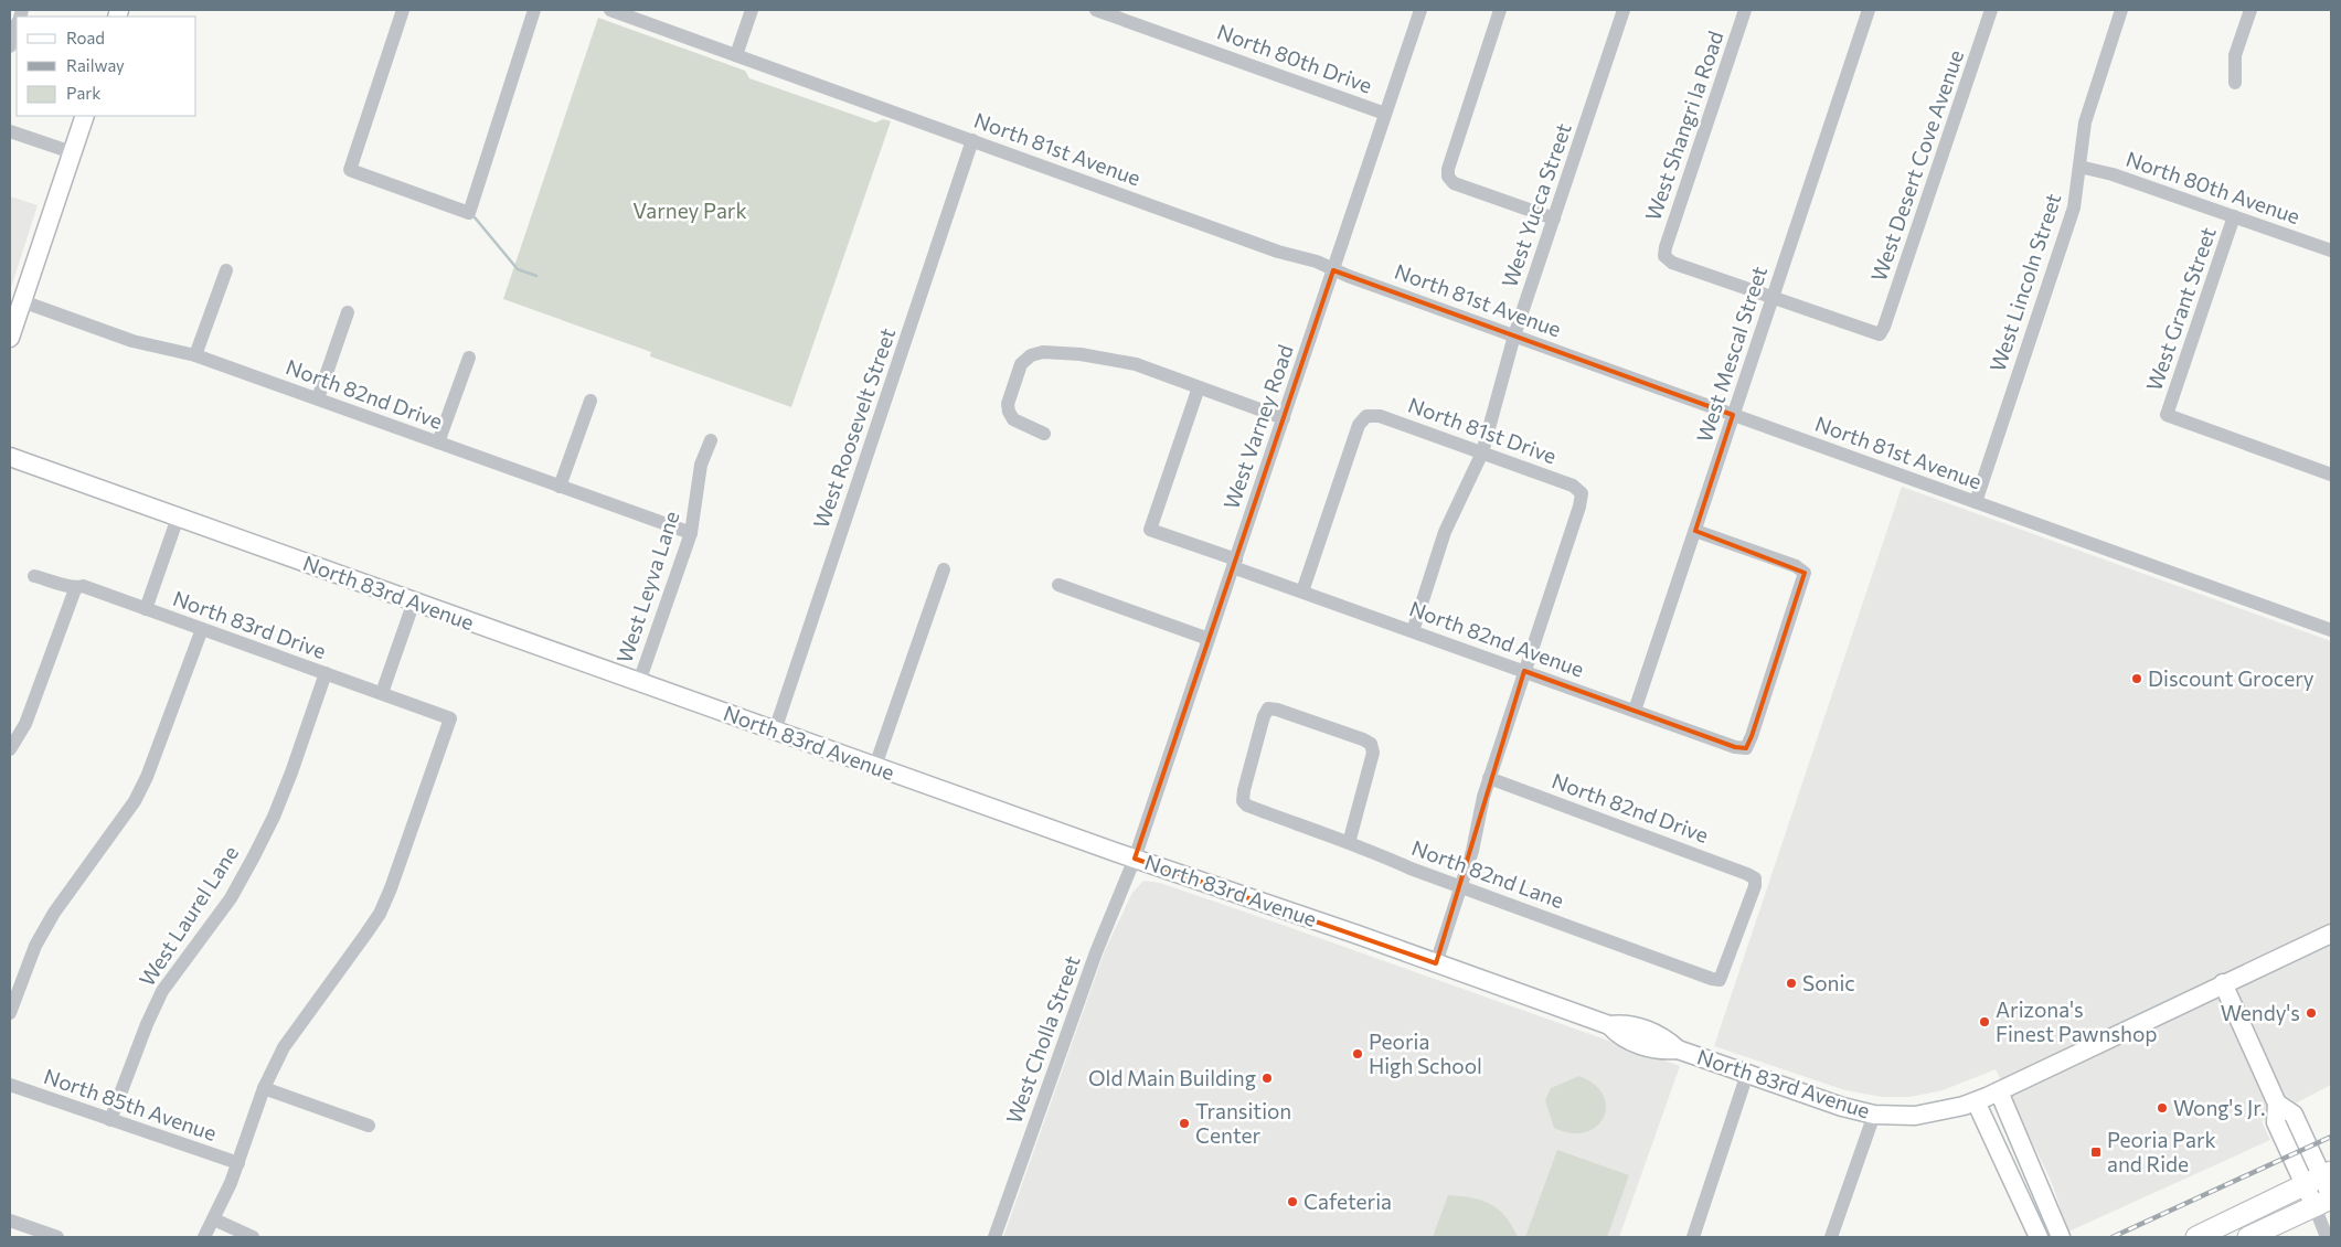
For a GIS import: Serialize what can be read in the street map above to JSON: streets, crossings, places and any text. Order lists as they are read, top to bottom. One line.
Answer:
{"streets":{"main road":["North 83rd Avenue"],"street":["North 80th Drive","West Shangri la Road","North 81st Avenue","West Desert Cove Avenue","North 80th Avenue","West Yucca Street","West Lincoln Street","West Grant Street","West Mescal Street","North 82nd Drive","West Varney Road","West Roosevelt Street","North 81st Drive","West Leyva Lane","North 83rd Drive","North 82nd Avenue","North 82nd Lane","West Laurel Lane","West Cholla Street","North 85th Avenue"]},"crossings":[["North 80th Drive","West Varney Road"],["West Shangri la Road","West Desert Cove Avenue"],["West Shangri la Road","West Mescal Street"],["North 81st Avenue","West Yucca Street"],["North 81st Avenue","West Lincoln Street"],["North 81st Avenue","West Mescal Street"],["North 81st Avenue","West Varney Road"],["North 81st Avenue","West Roosevelt Street"],["West Desert Cove Avenue","West Mescal Street"],["North 80th Avenue","West Lincoln Street"],["North 80th Avenue","West Grant Street"],["West Yucca Street","North 81st Drive"],["West Yucca Street","North 82nd Avenue"],["West Mescal Street","North 82nd Avenue"],["North 82nd Drive","West Leyva Lane"],["North 82nd Drive","North 82nd Lane"],["West Varney Road","North 83rd Avenue"],["West Varney Road","North 82nd Avenue"],["West Varney Road","West Cholla Street"],["West Roosevelt Street","North 83rd Avenue"],["North 81st Drive","North 82nd Avenue"],["West Leyva Lane","North 83rd Avenue"],["North 83rd Avenue","West Cholla Street"],["North 83rd Drive","West Laurel Lane"],["West Laurel Lane","North 85th Avenue"]],"parks":["Varney Park"],"places":{"other":["Discount Grocery","Sonic","Wendy's","Arizona's Finest Pawnshop","Peoria High School","Old Main Building","Wong's Jr.","Transition Center","Cafeteria"],"transit":["Peoria Park and Ride"]},"legend":["Road","Railway","Park"]}
